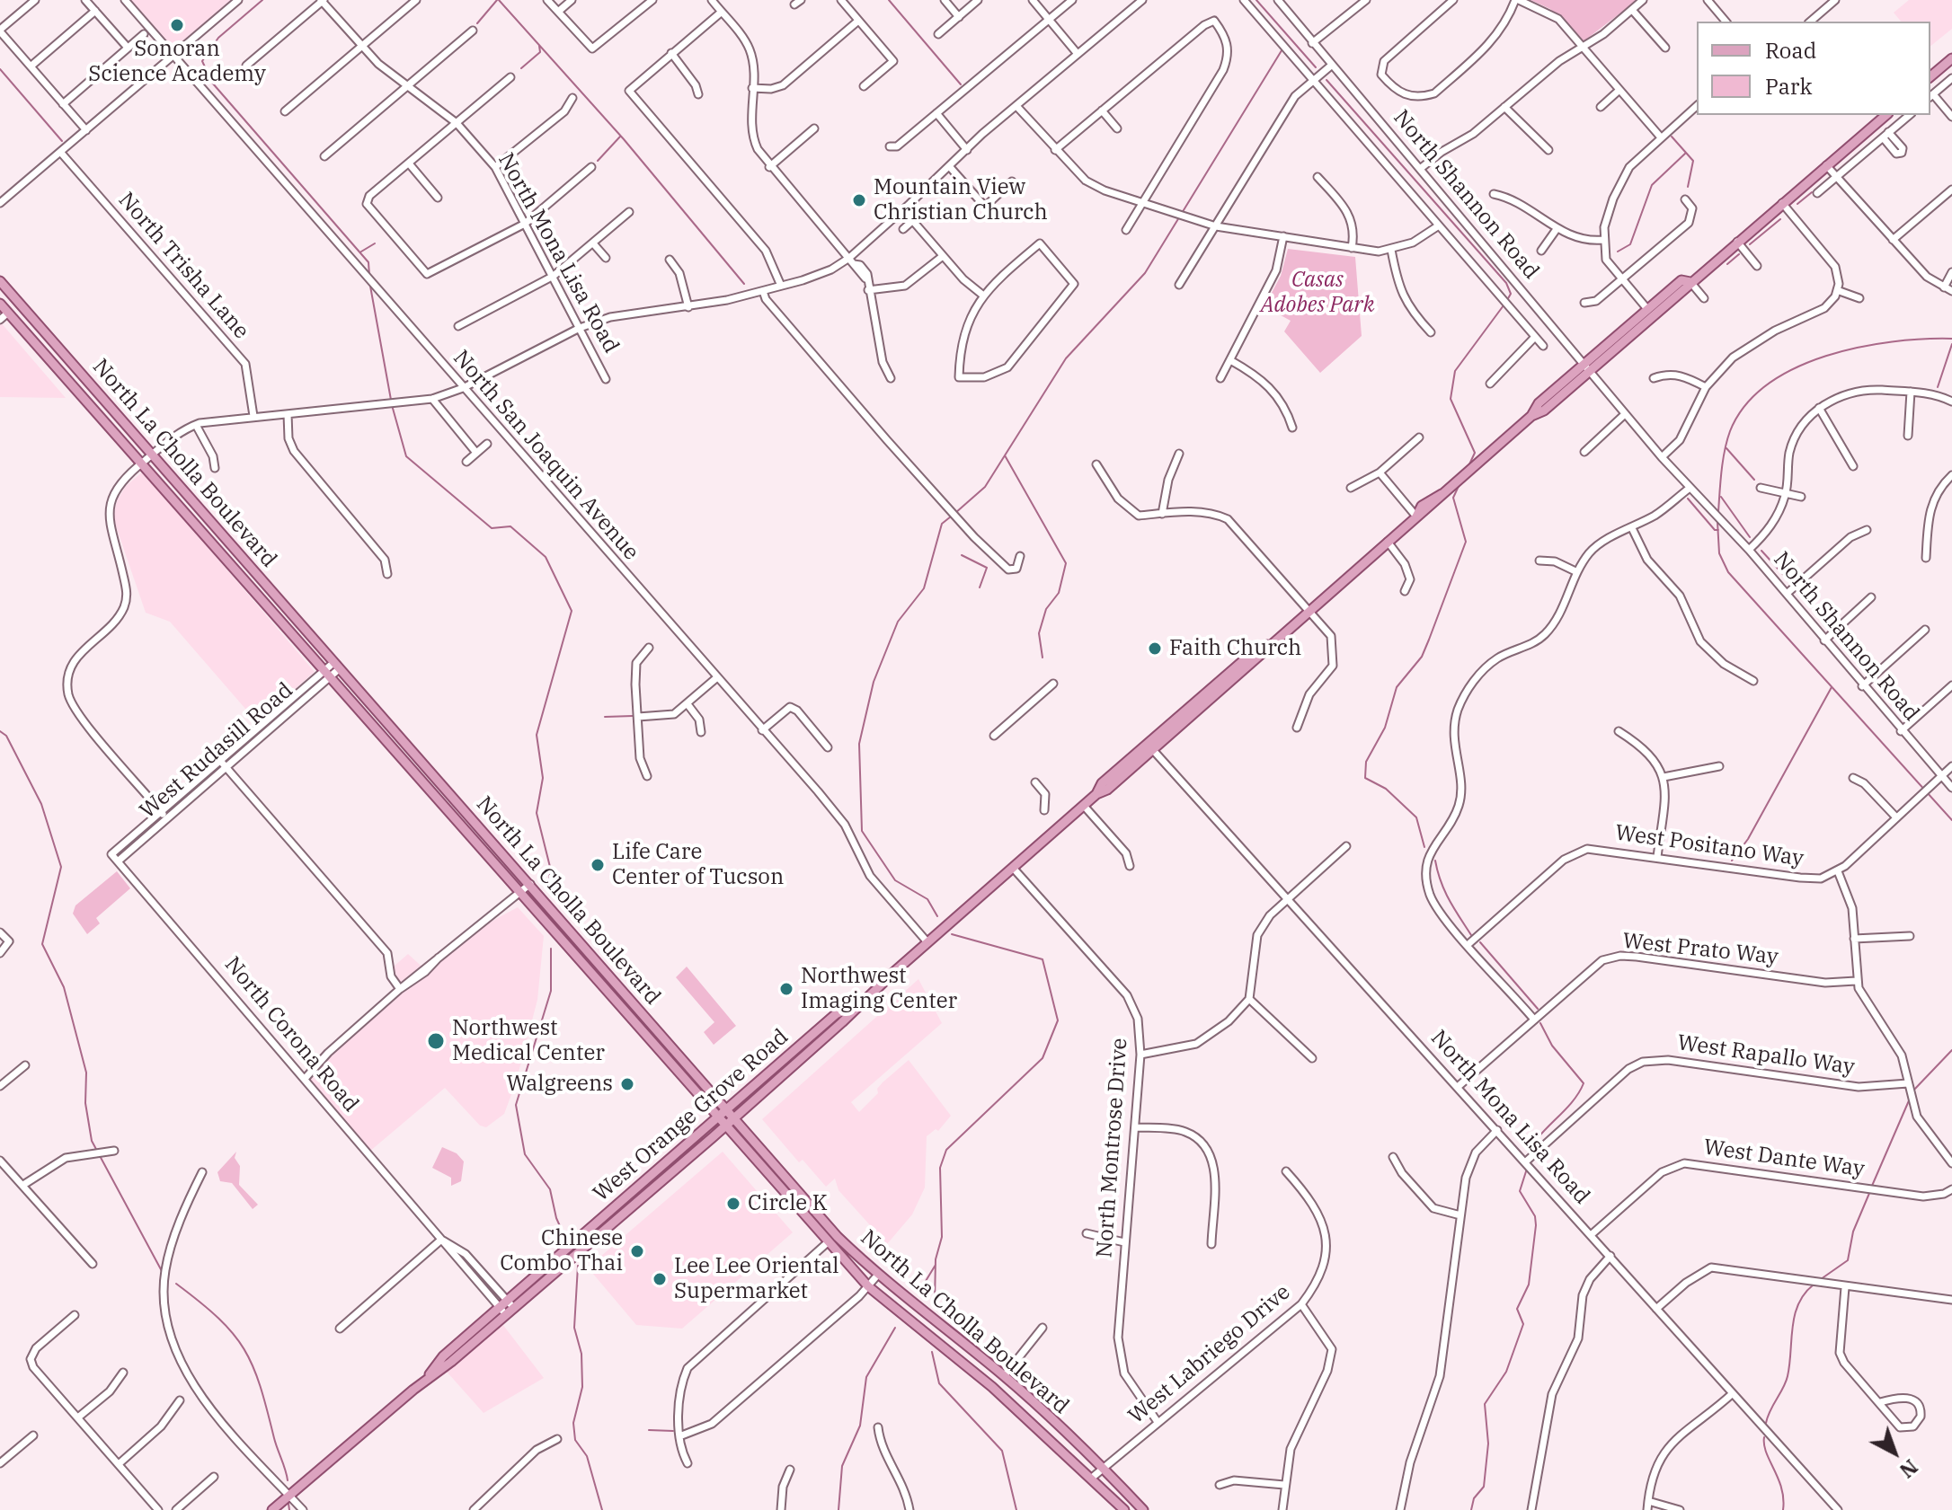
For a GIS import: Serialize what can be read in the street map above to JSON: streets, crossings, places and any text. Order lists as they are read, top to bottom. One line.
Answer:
{"streets":{"main road":["North La Cholla Boulevard","West Orange Grove Road"],"street":["North Shannon Road","North Mona Lisa Road","North Trisha Lane","North San Joaquin Avenue","West Rudasill Road","West Positano Way","West Prato Way","North Corona Road","West Rapallo Way","North Montrose Drive","West Dante Way","West Labriego Drive"]},"crossings":[["North Shannon Road","West Orange Grove Road"],["North Mona Lisa Road","West Prato Way"],["North Mona Lisa Road","West Rapallo Way"],["North Mona Lisa Road","West Orange Grove Road"],["North Mona Lisa Road","West Dante Way"],["North San Joaquin Avenue","West Orange Grove Road"],["North La Cholla Boulevard","West Rudasill Road"],["North La Cholla Boulevard","West Orange Grove Road"],["North La Cholla Boulevard","West Labriego Drive"],["West Rudasill Road","North Corona Road"],["North Corona Road","West Orange Grove Road"],["West Orange Grove Road","North Montrose Drive"],["North Montrose Drive","West Labriego Drive"]],"parks":["Casas Adobes Park"],"places":["Sonoran Science Academy","Mountain View Christian Church","Faith Church","Life Care Center of Tucson","Northwest Imaging Center","Northwest Medical Center","Walgreens","Circle K","Chinese Combo Thai","Lee Lee Oriental Supermarket"],"legend":["Road","Park"],"north":"bottom right"}
